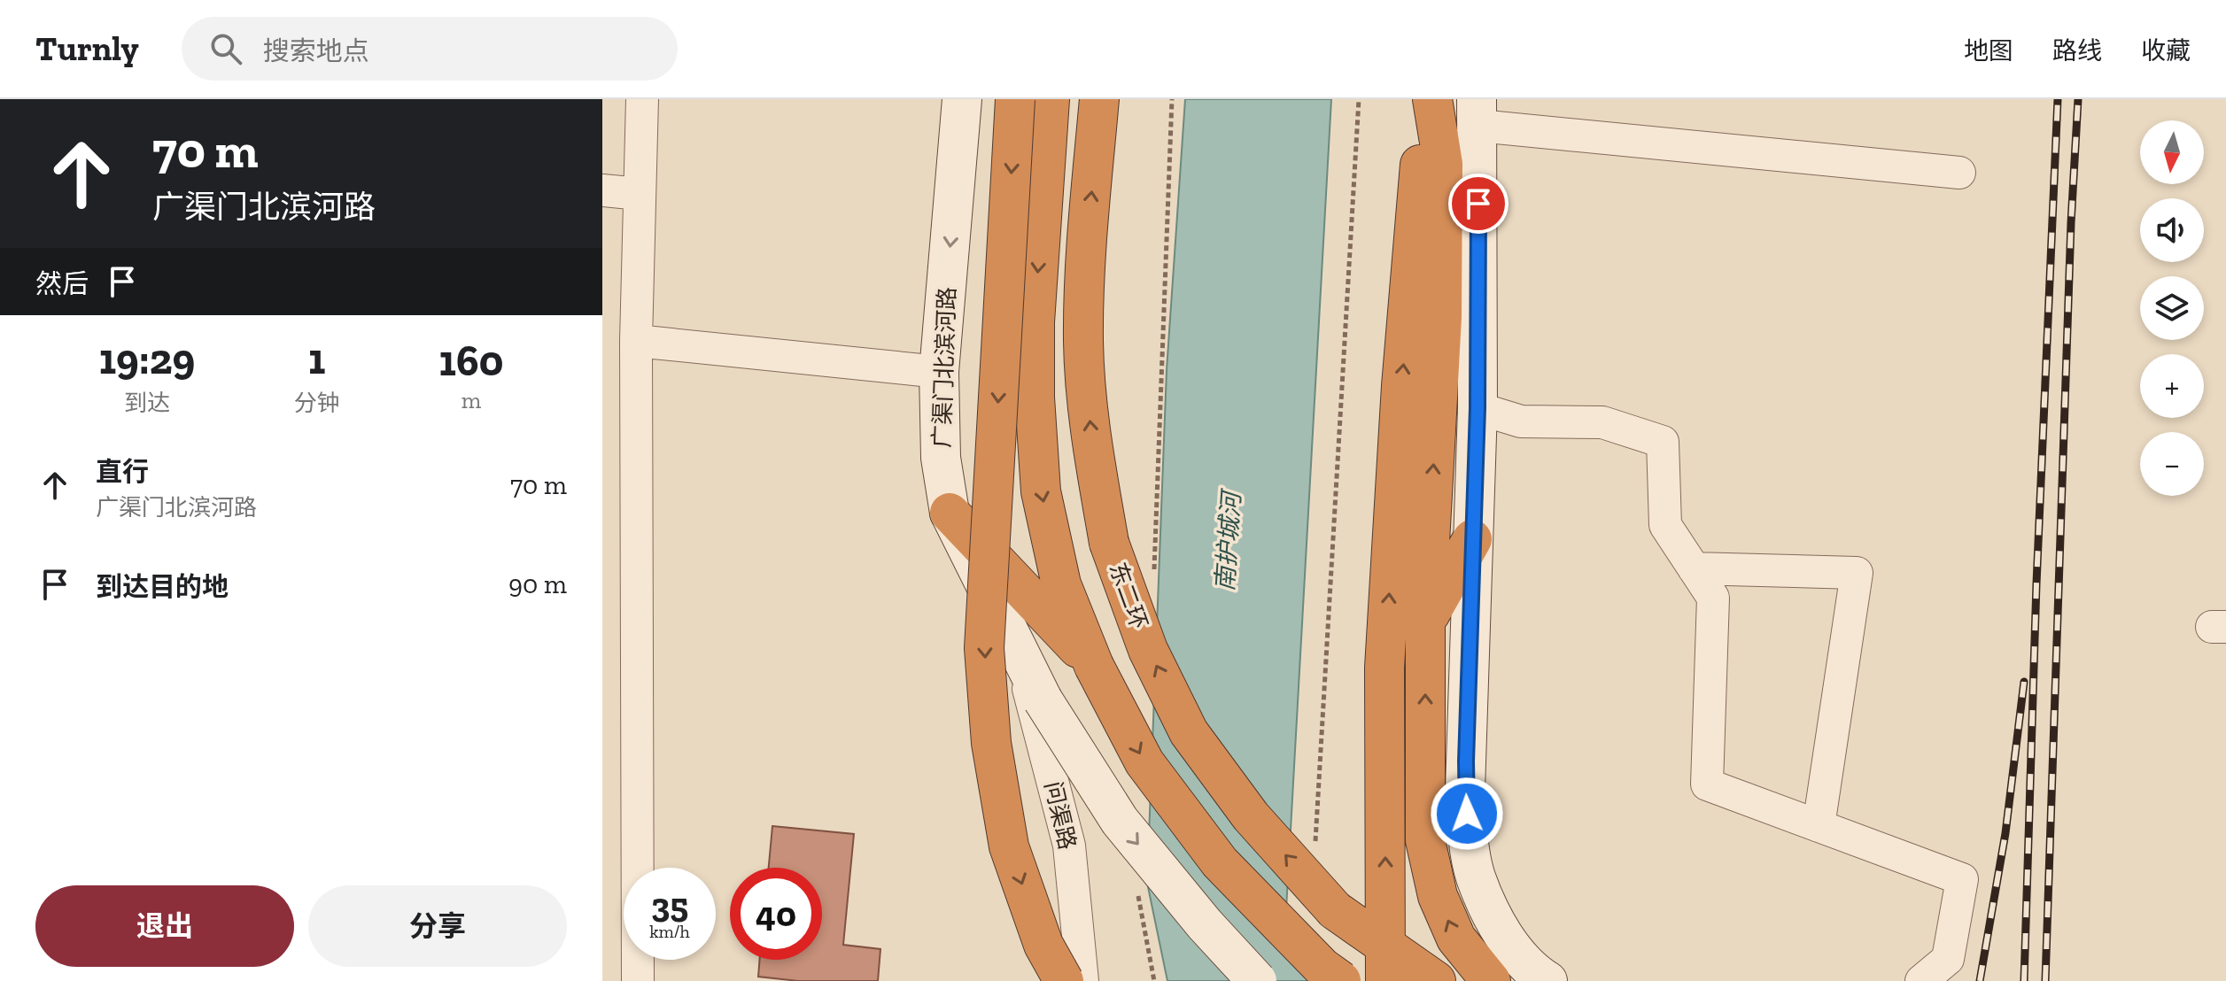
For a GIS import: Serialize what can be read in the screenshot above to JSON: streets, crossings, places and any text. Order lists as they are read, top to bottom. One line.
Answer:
{"streets":{"highway":["东二环"],"street":["广渠门北滨河路","问渠路"]},"crossings":[["广渠门北滨河路","问渠路"]],"water":["南护城河"],"north":"bottom","page":{"header":"Turnly","search":"搜索地点","nav":["地图","路线","收藏"],"turn":["70 m","广渠门北滨河路"],"map_buttons":["+","−"],"then":"然后","eta":["19:29","到达","1","分钟","160","m"],"list":[{"name":"直行","note":"广渠门北滨河路","value":"70 m"},{"name":"到达目的地","value":"90 m"}],"speed":"35 km/h","limit":"40","buttons":["退出","分享"]}}
